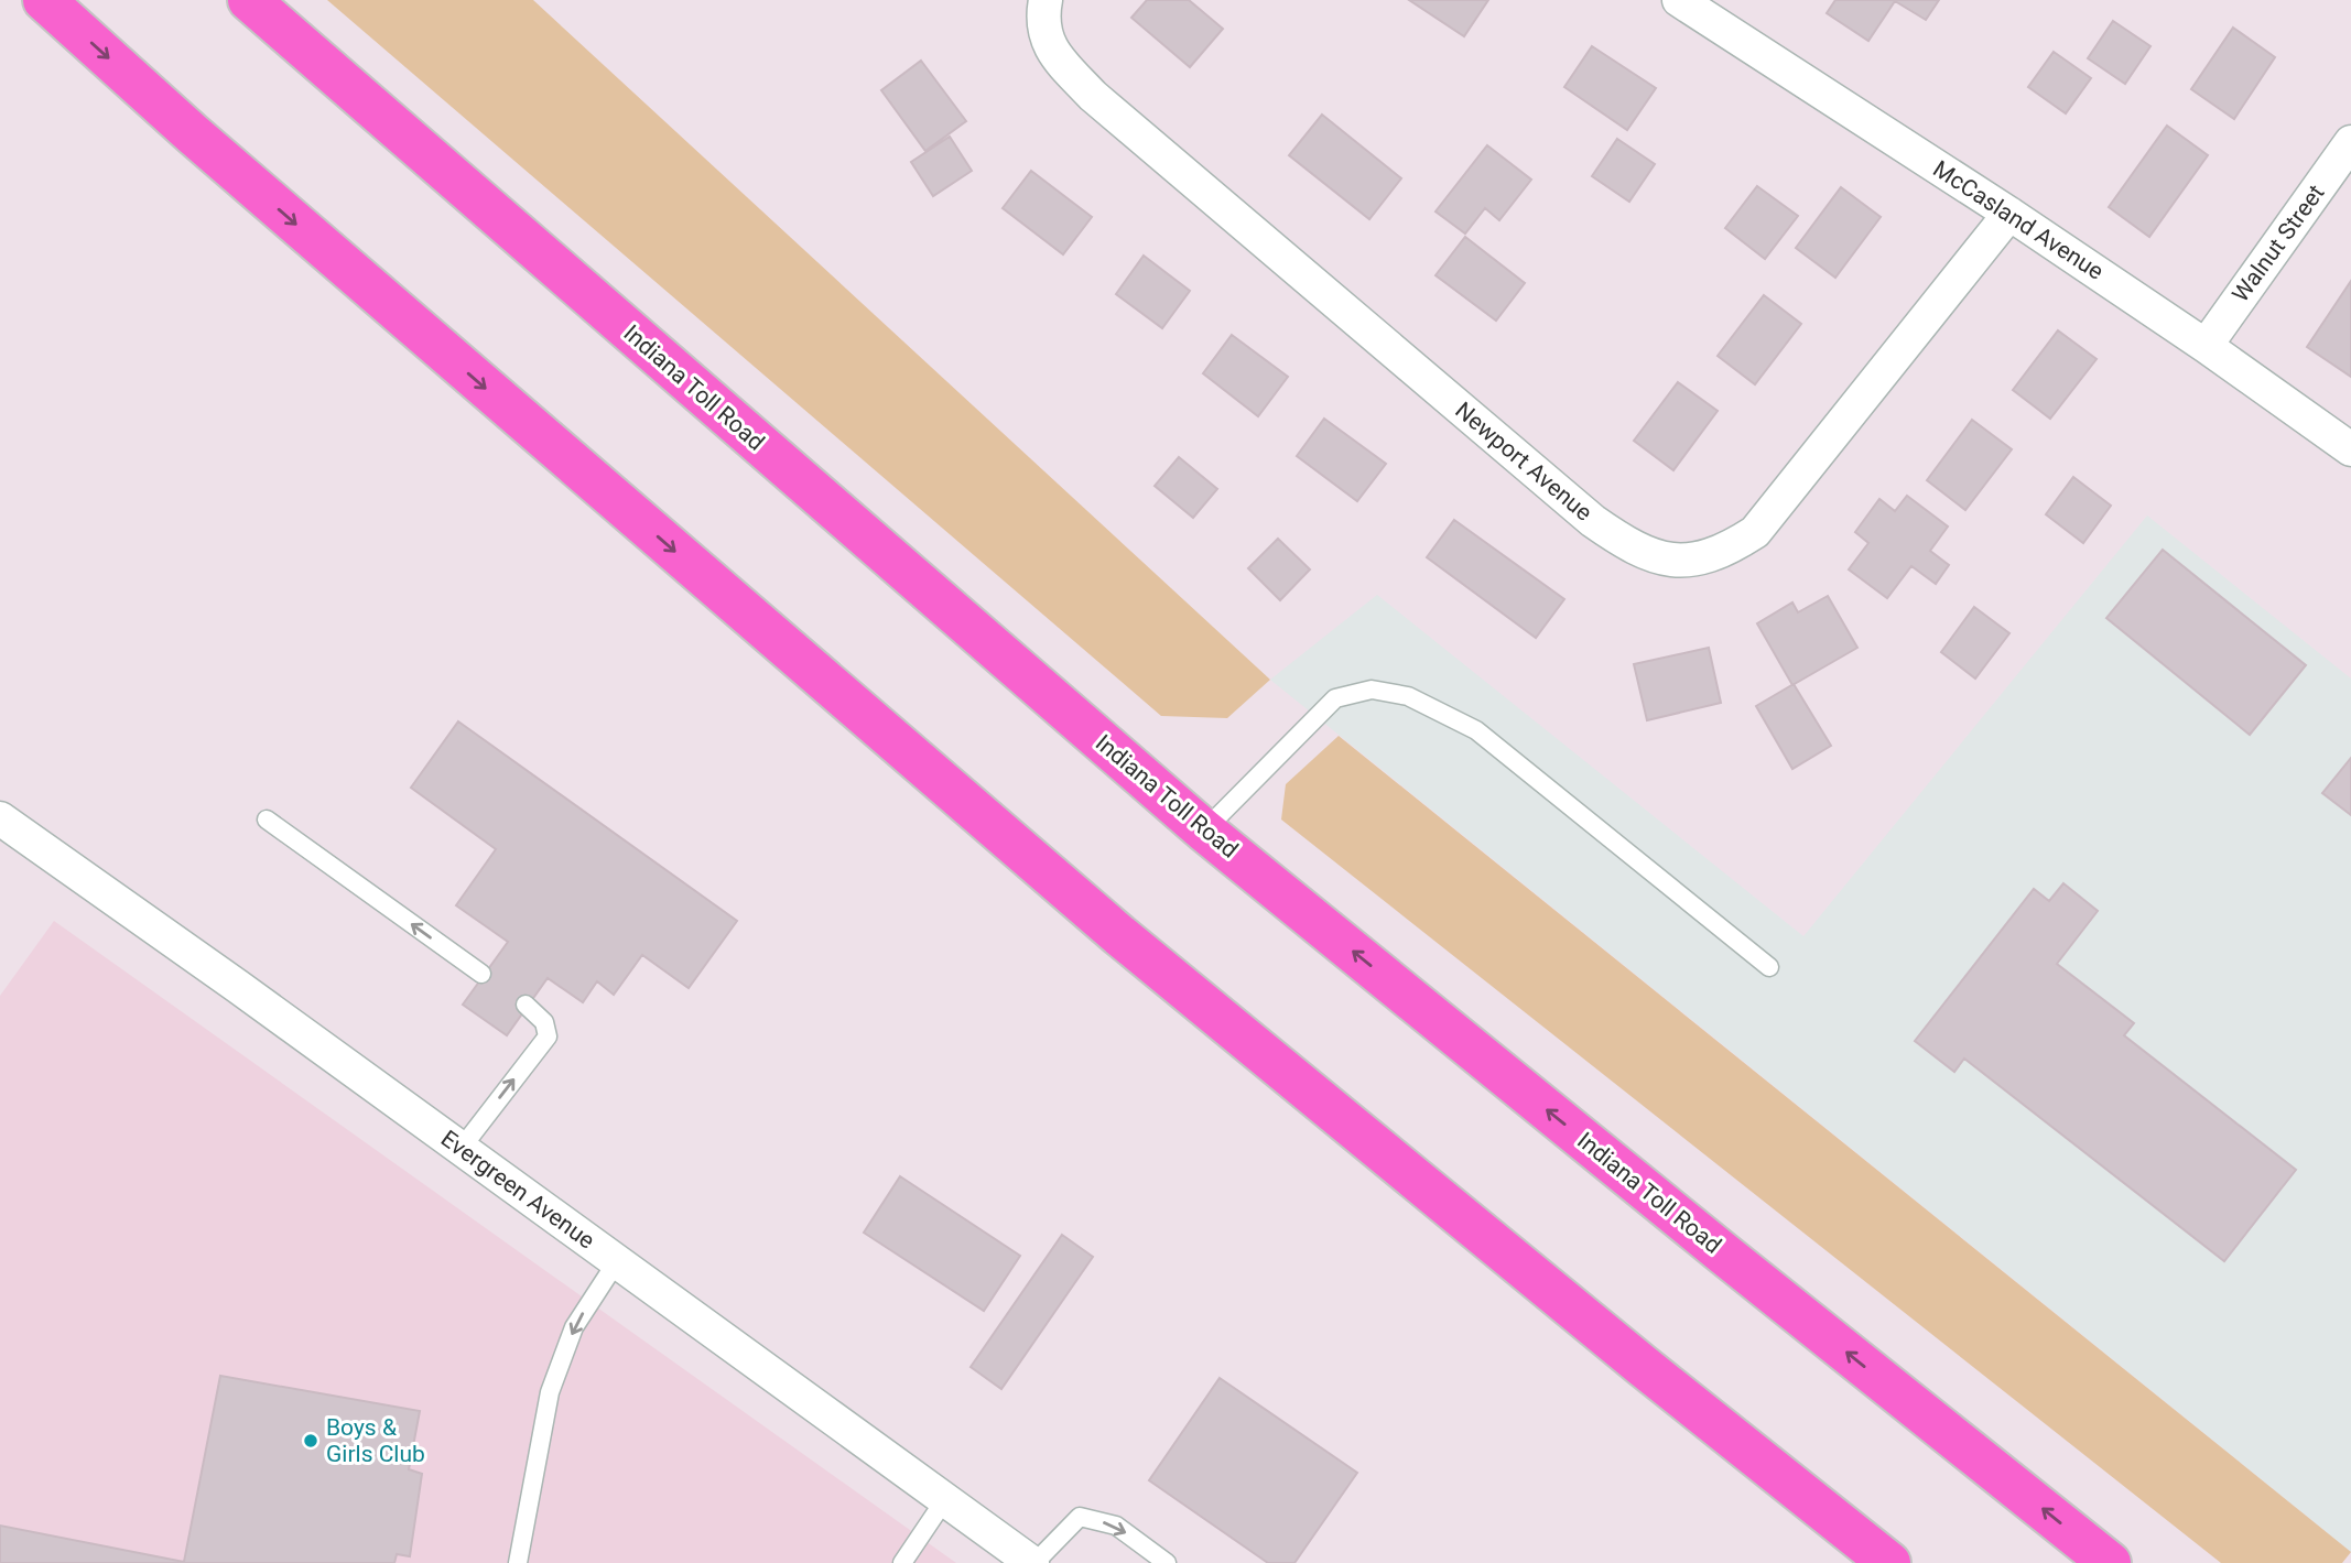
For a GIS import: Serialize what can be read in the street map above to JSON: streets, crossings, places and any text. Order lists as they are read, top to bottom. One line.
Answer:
{"streets":{"highway":["Indiana Toll Road"],"street":["McCasland Avenue","Walnut Street","Newport Avenue","Evergreen Avenue"]},"crossings":[["McCasland Avenue","Walnut Street"],["McCasland Avenue","Newport Avenue"]],"places":["Boys & Girls Club"]}
